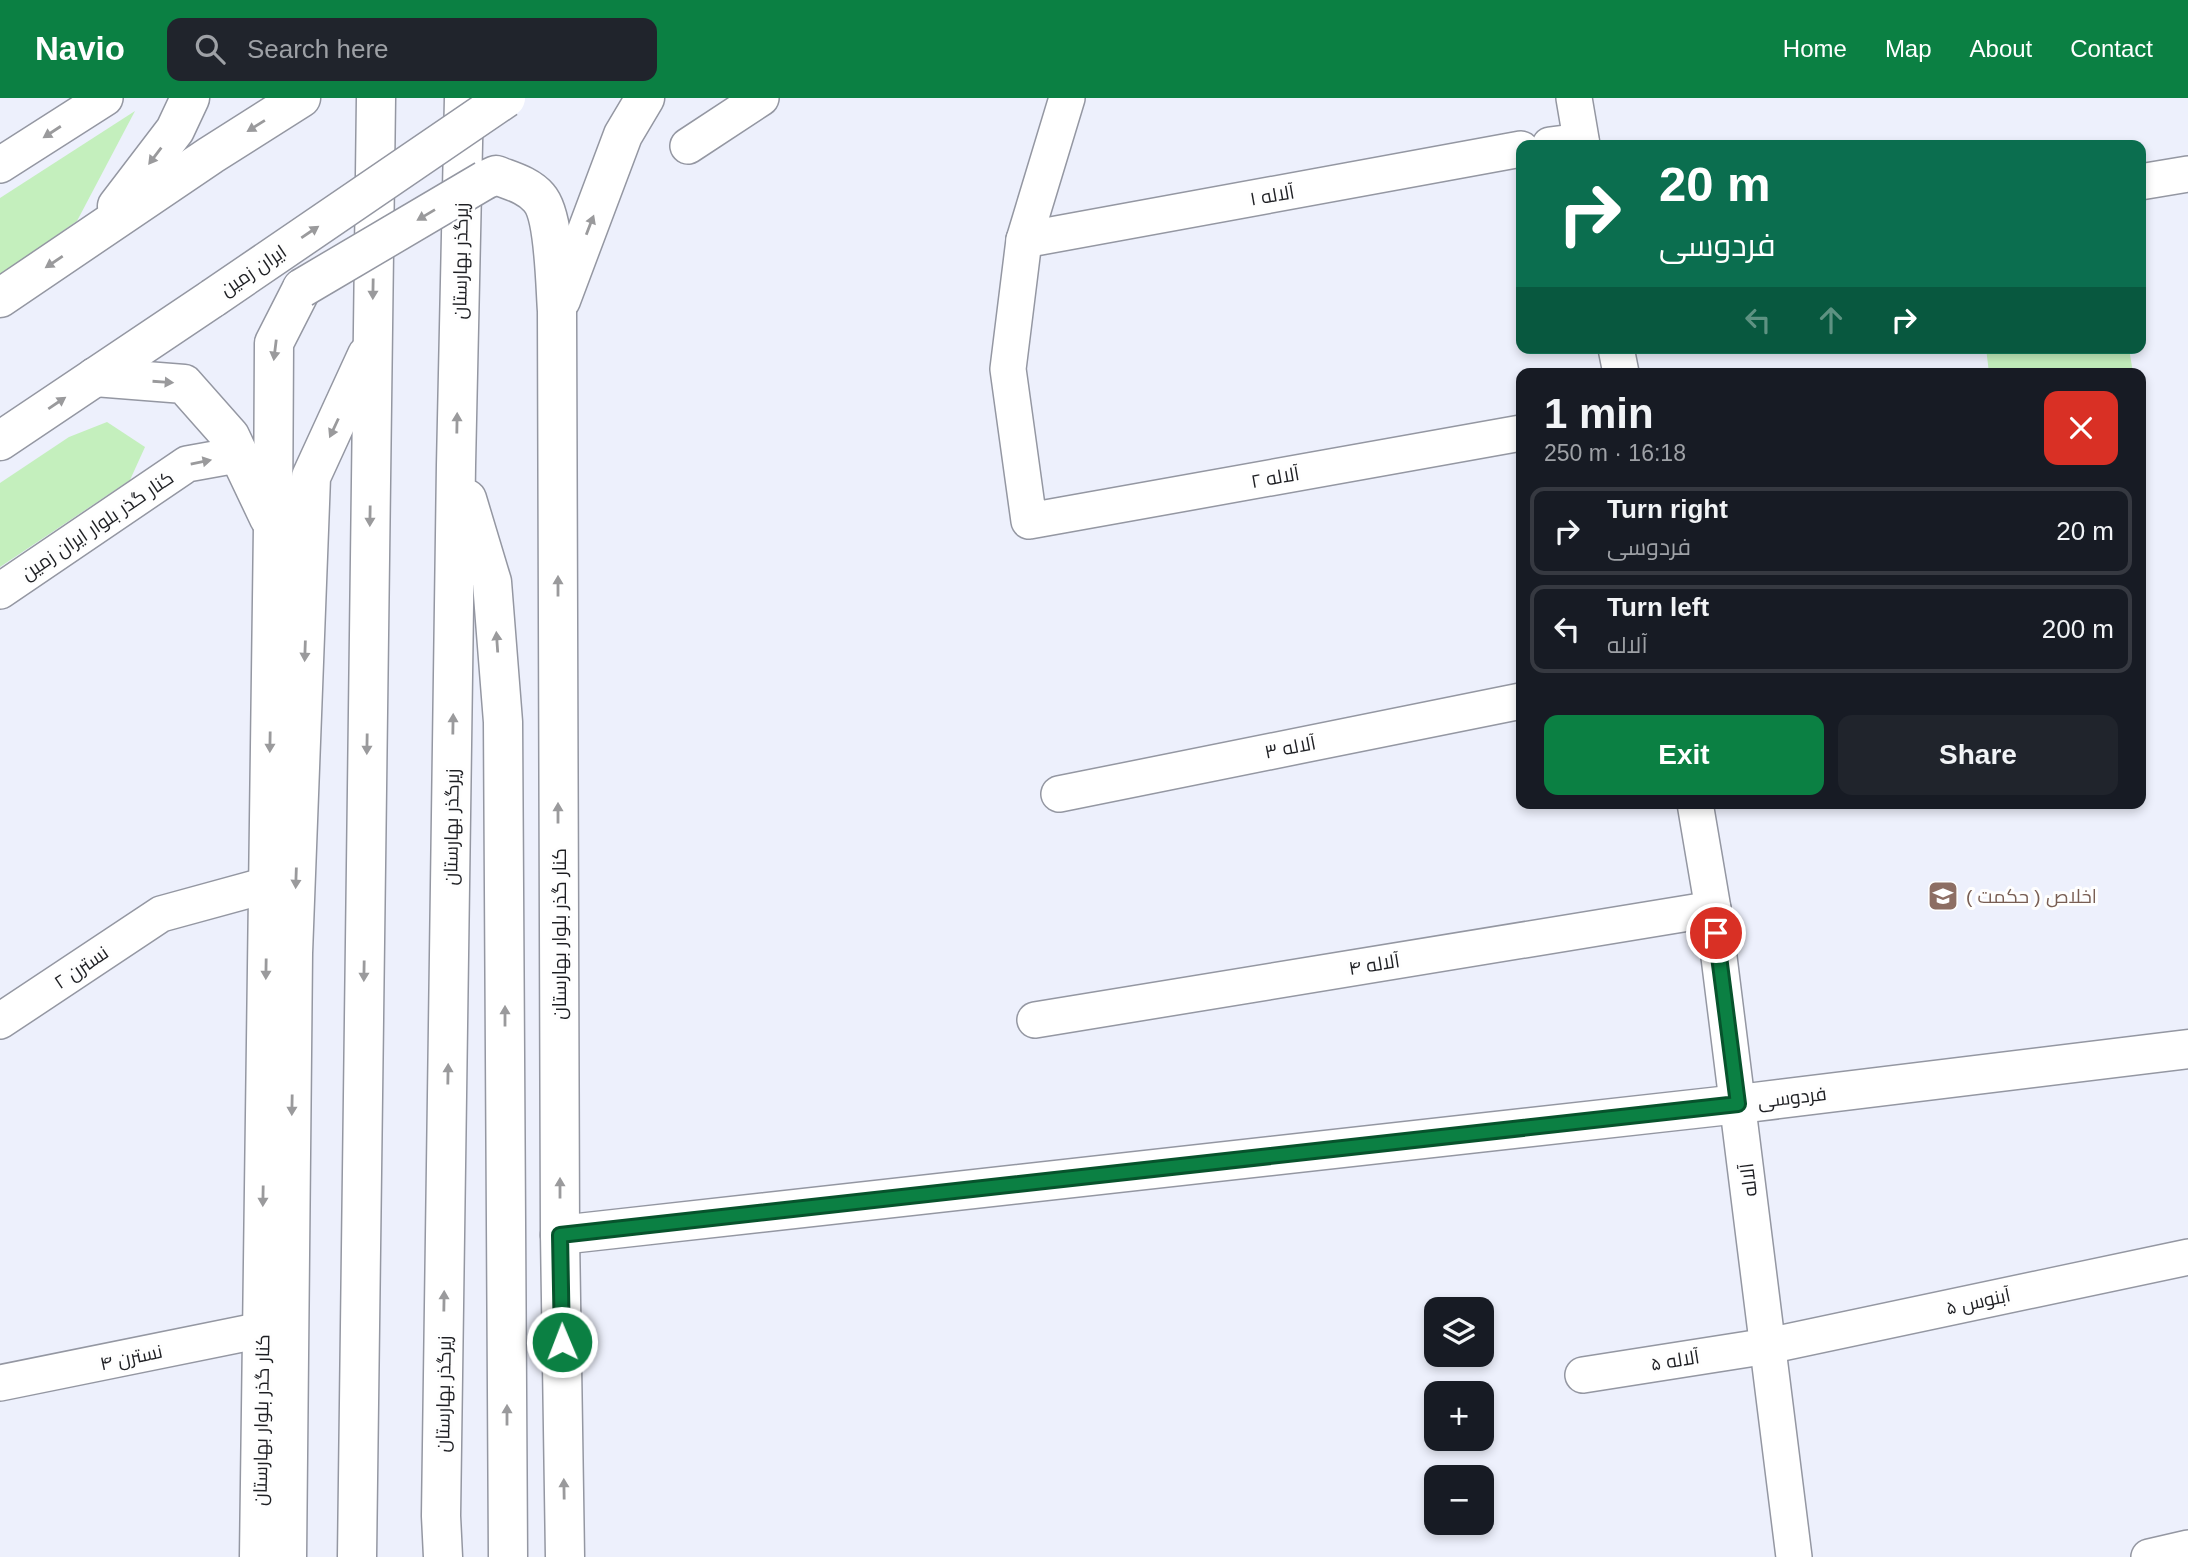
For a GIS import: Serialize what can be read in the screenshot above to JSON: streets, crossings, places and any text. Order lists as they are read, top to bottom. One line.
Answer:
{"streets":{"main road":["زیرگذر بهارستان","ایران زمین","کنار گذر بلوار بهارستان","فردوسی"],"street":["آلاله ۱","آلاله ۲","کنار گذر بلوار ایران زمین","آلاله ۳","آلاله ۴","نسترن ۲","آلاله","آبنوس ۵","نسترن ۴","آلاله ۵"]},"crossings":[["آلاله ۱","آلاله ۲"],["کنار گذر بلوار بهارستان","نسترن ۲"],["کنار گذر بلوار بهارستان","فردوسی"],["کنار گذر بلوار بهارستان","نسترن ۴"],["آلاله ۴","آلاله"],["فردوسی","آلاله"],["آلاله","آبنوس ۵"],["آلاله","آلاله ۵"],["آبنوس ۵","آلاله ۵"]],"one_way":["کنار گذر بلوار ایران زمین"],"places":{"school or university":["اخلاص ( حکمت )"]},"page":{"header":"Navio","search":"Search here","nav":["Home","Map","About","Contact"],"turn":["20 m","فردوسی"],"heading":["1 min","250 m · 16:18"],"list":[{"name":"Turn right","note":"فردوسی","value":"20 m"},{"name":"Turn left","note":"آلاله","value":"200 m"}],"buttons":["Exit","Share"],"map_buttons":["+","−"]}}
